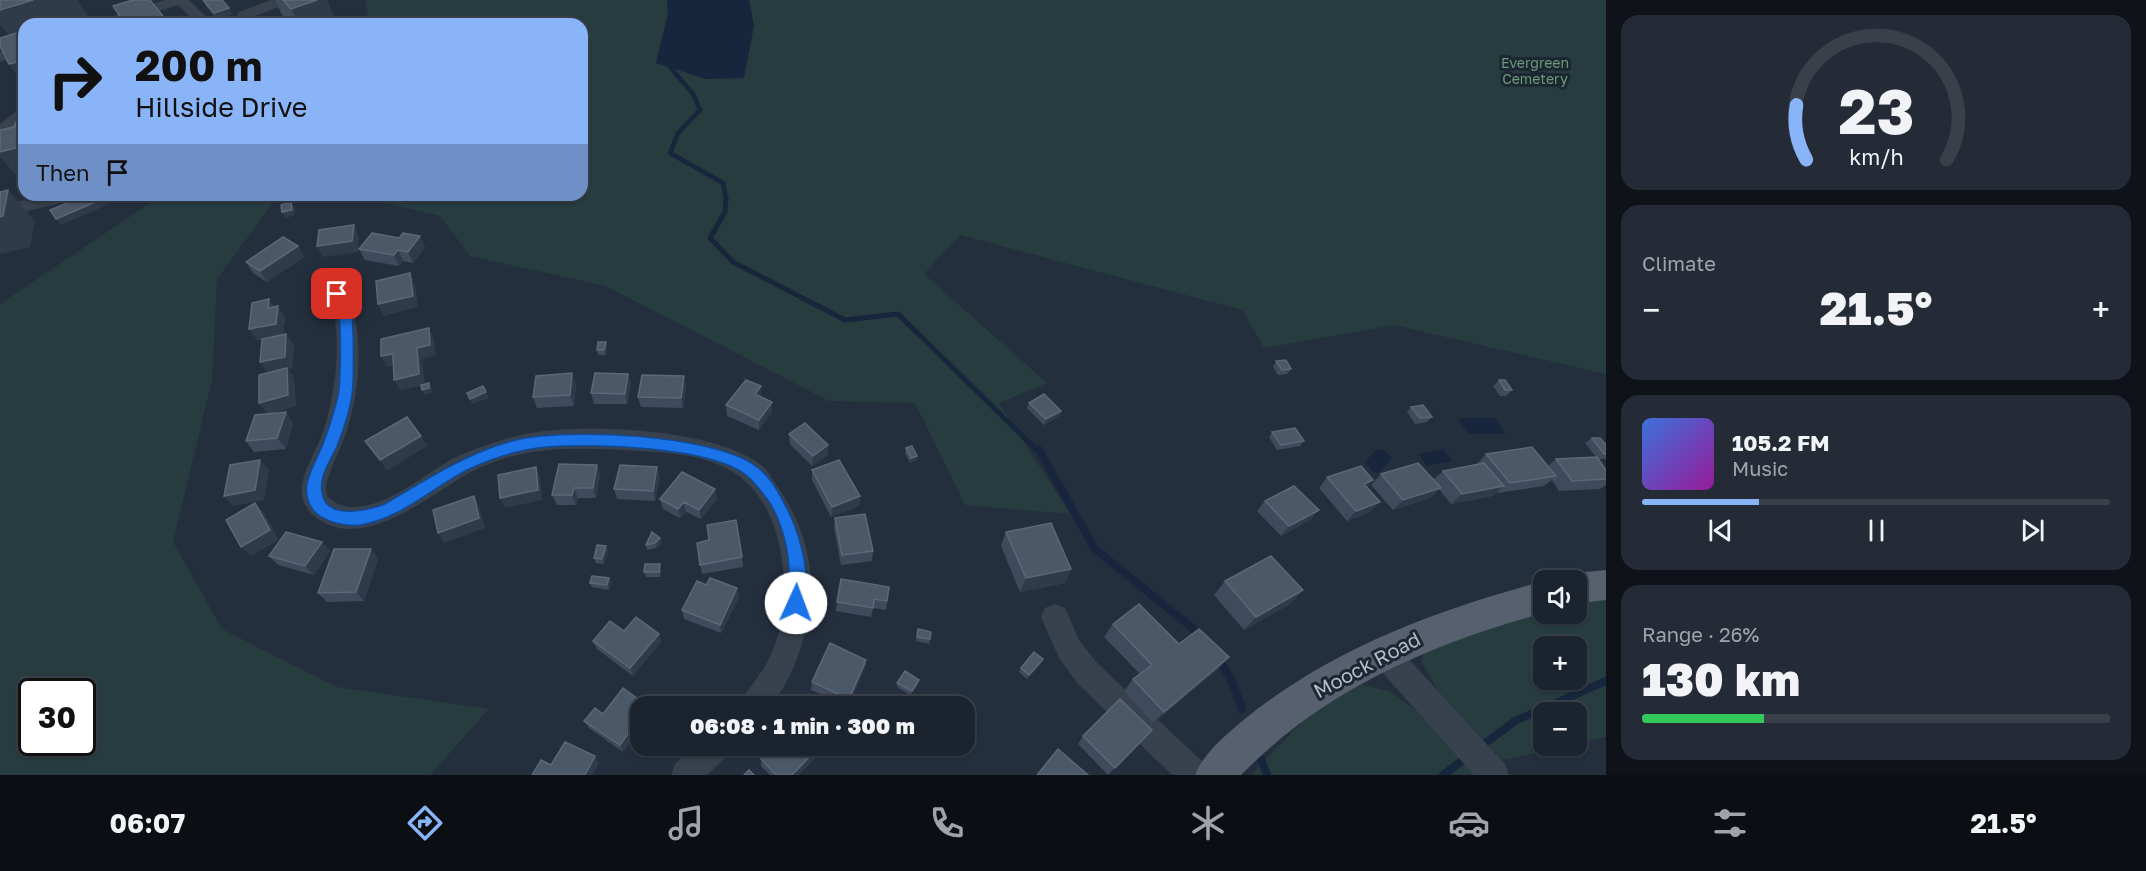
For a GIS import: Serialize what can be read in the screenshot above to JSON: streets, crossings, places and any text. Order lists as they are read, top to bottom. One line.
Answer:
{"streets":{"main road":["Moock Road"]},"parks":["Evergreen Cemetery"],"page":{"turn":["200 m","Hillside Drive"],"then":"Then","tile":["Climate",["Range · 26%","130 km"]],"heat":["−","21.5°","+"],"song":["105.2 FM","Music"],"map_buttons":["+","−"],"limit":"30","trip":"06:08 · 1 min · 300 m","tabs":["06:07","21.5°"],"gauge":["23","km/h"]}}
